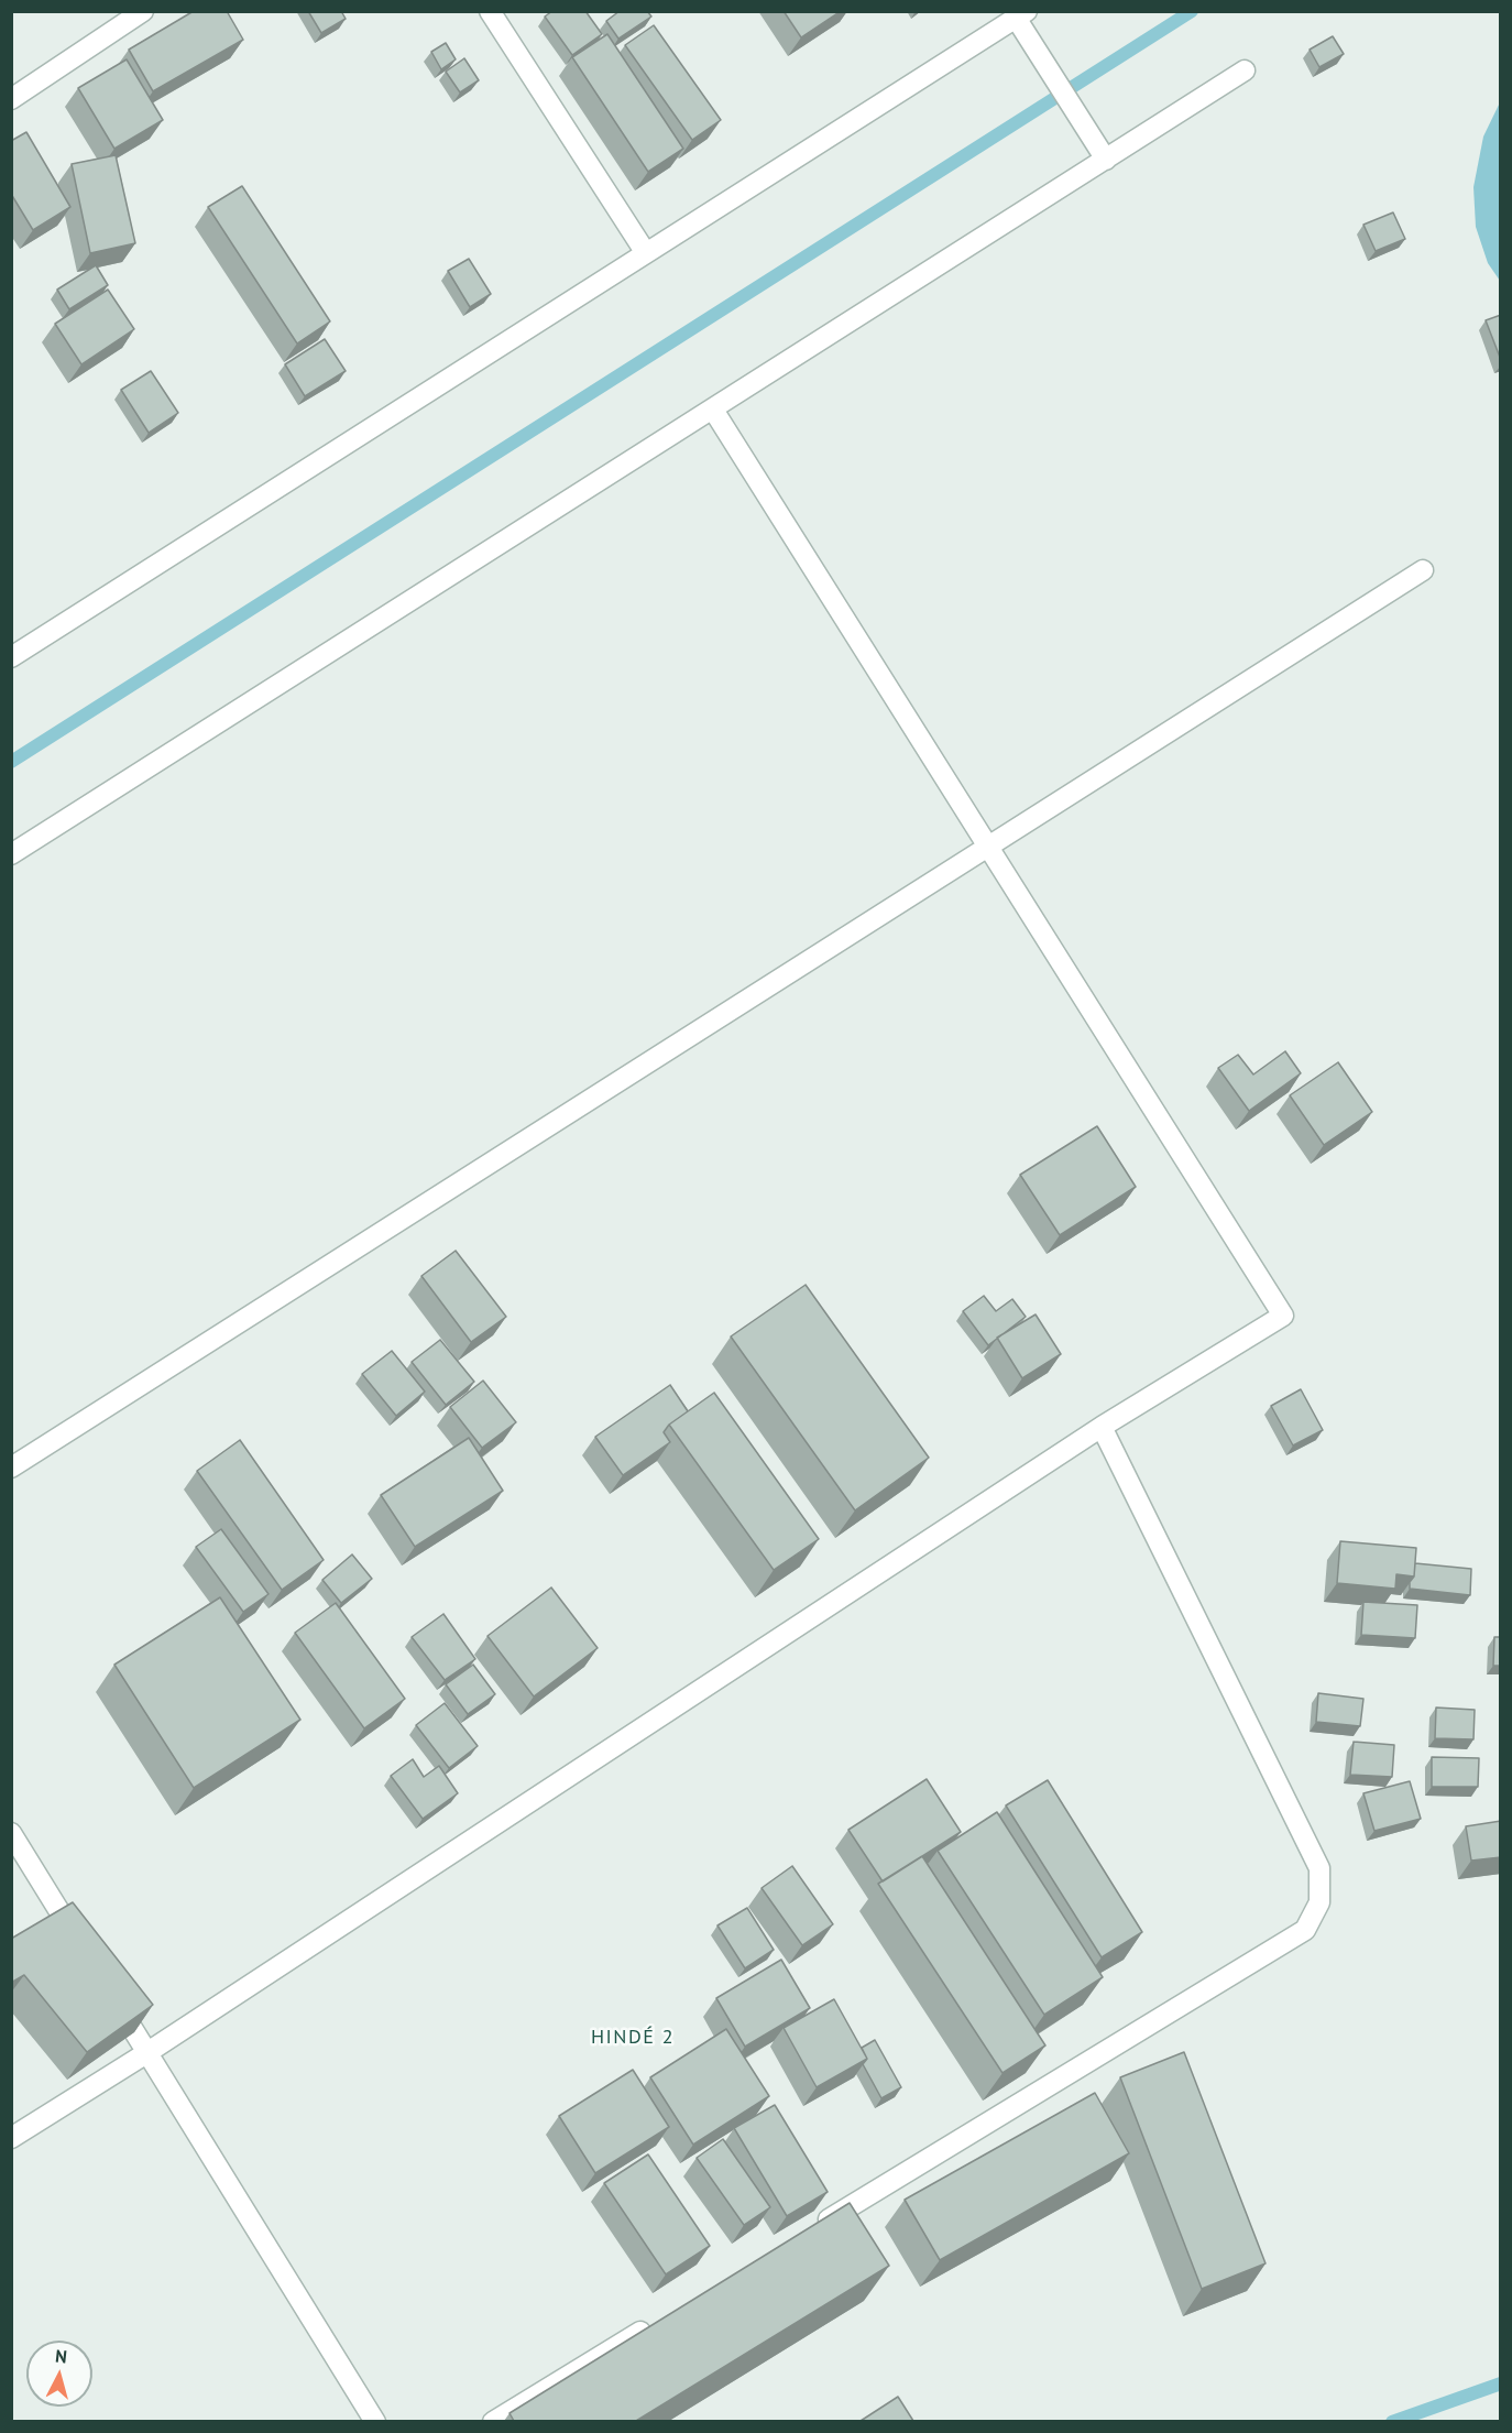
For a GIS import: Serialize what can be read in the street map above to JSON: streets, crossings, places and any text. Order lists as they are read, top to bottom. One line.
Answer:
{"districts":["HINDÉ 2"],"north":"top"}
